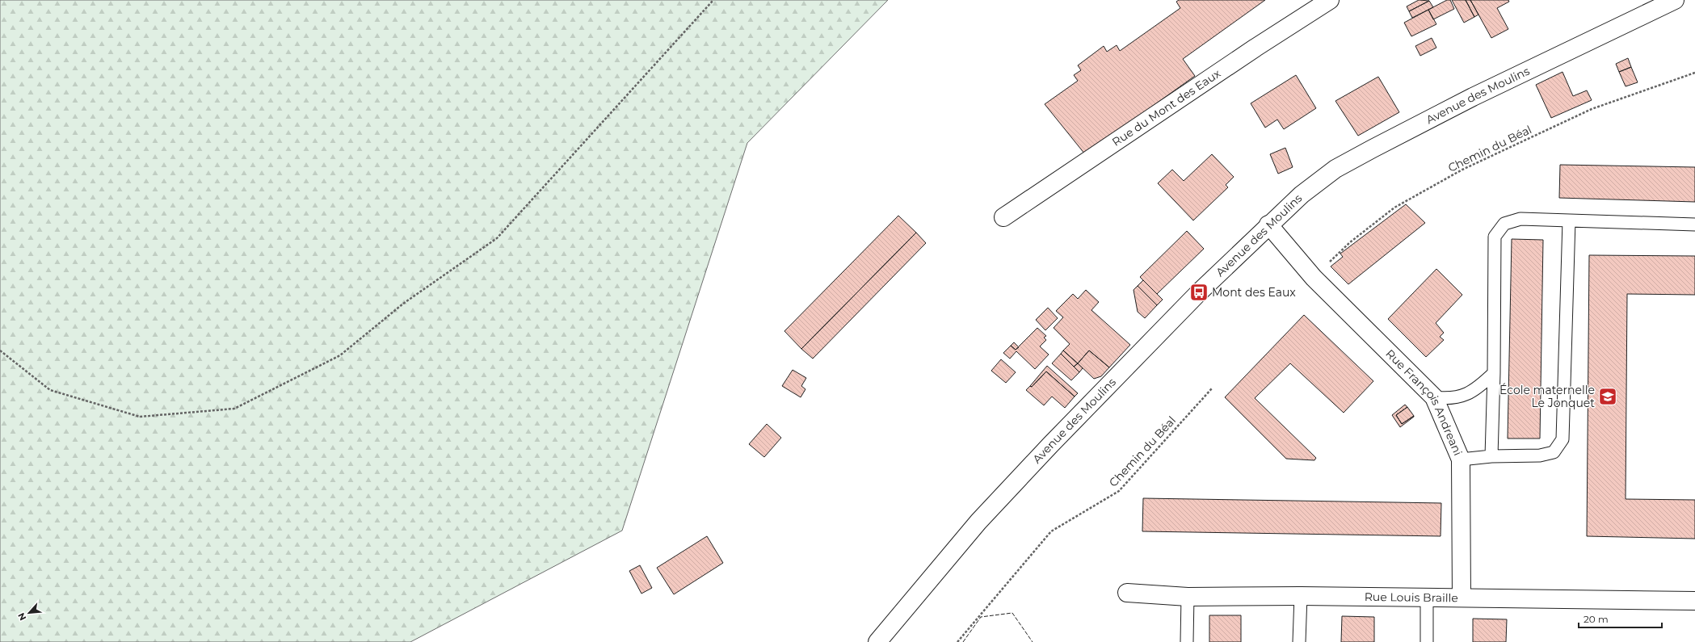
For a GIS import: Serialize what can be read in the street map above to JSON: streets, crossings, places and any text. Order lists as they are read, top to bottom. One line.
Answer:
{"streets":{"street":["Avenue des Moulins","Rue du Mont des Eaux","Rue François Andreani","Rue Louis Braille"],"path":["Chemin du Béal"]},"crossings":[["Avenue des Moulins","Rue François Andreani"],["Chemin du Béal","Rue François Andreani"],["Rue François Andreani","Rue Louis Braille"]],"places":{"bus stop":["Mont des Eaux"],"school or university":["École maternelle Le Jonquet"]},"scale_bar":"20 m","north":"bottom left"}
